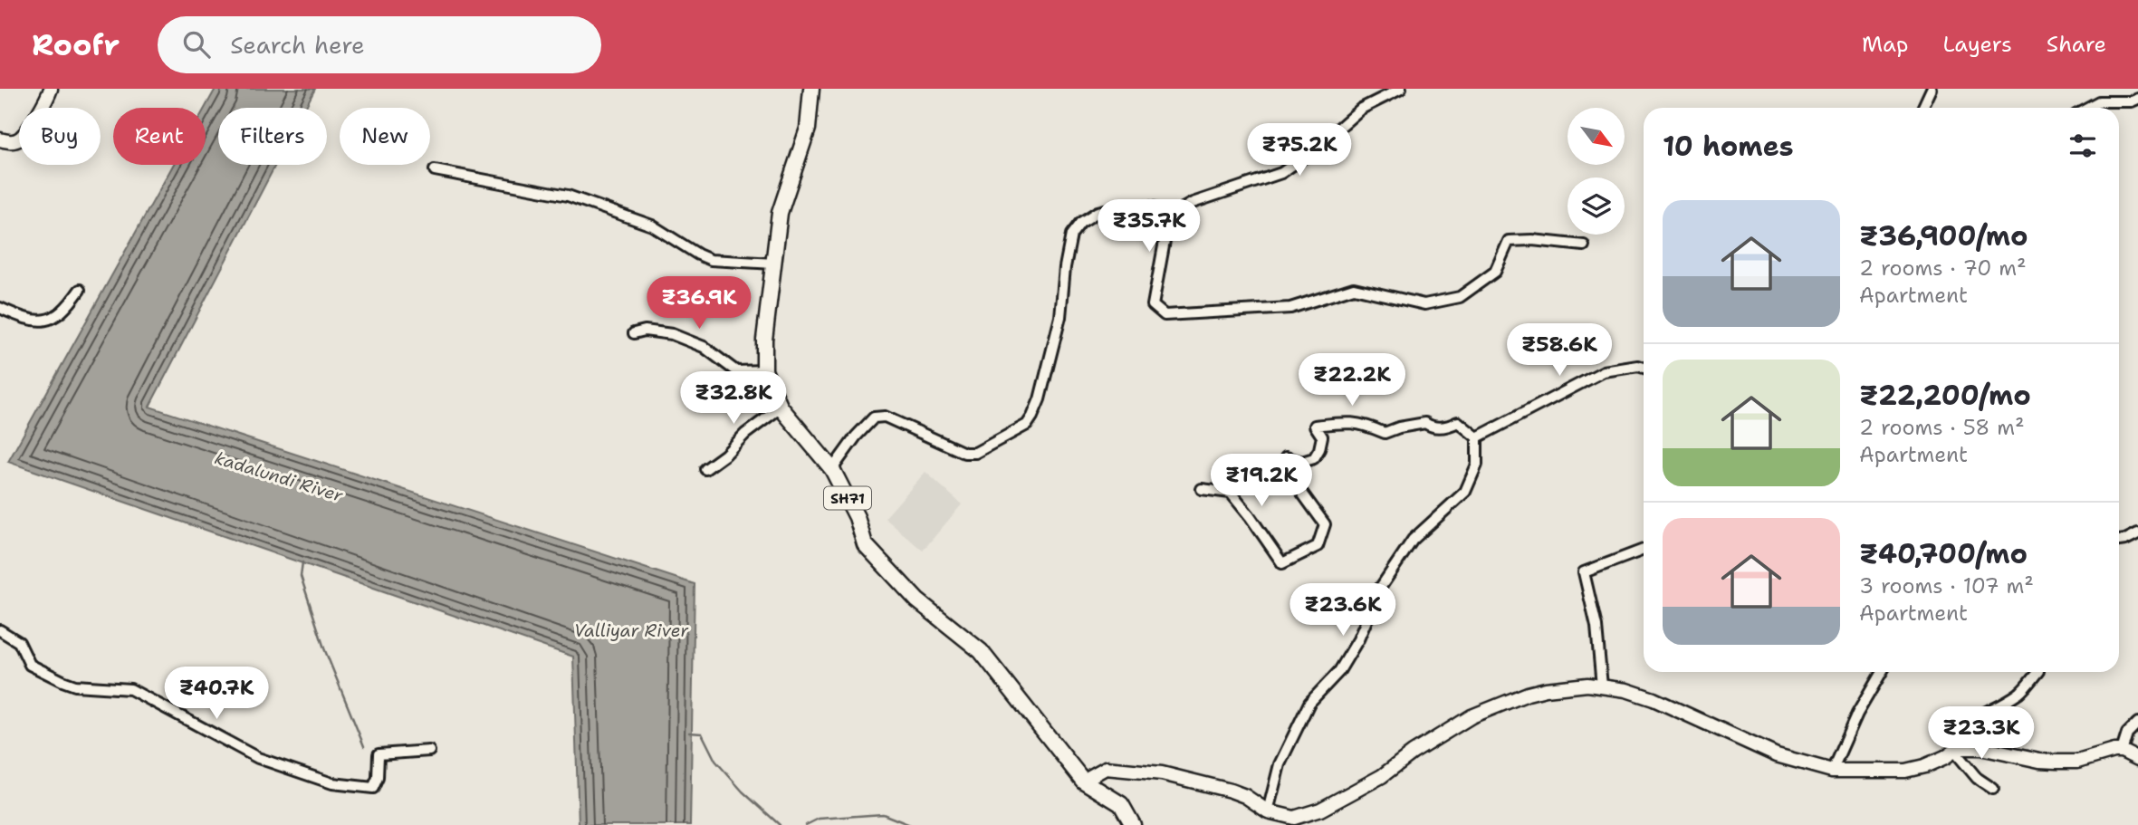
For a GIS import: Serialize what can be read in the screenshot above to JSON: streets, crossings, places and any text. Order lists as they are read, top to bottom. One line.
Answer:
{"streets":{"main road":["SH71"]},"water":["kadalundi River","Valliyar River"],"north":"bottom right","page":{"header":"Roofr","search":"Search here","nav":["Map","Layers","Share"],"chip":["Buy","Rent","Filters","New"],"heading":"10 homes","price":["₹75.2K","₹35.7K","₹36.9K","₹58.6K","₹22.2K","₹32.8K","₹19.2K","₹23.6K","₹40.7K","₹23.3K"],"list":[{"name":"₹36,900/mo","note":"2 rooms · 70 m² · Apartment"},{"name":"₹22,200/mo","note":"2 rooms · 58 m² · Apartment"},{"name":"₹40,700/mo","note":"3 rooms · 107 m² · Apartment"}]}}
